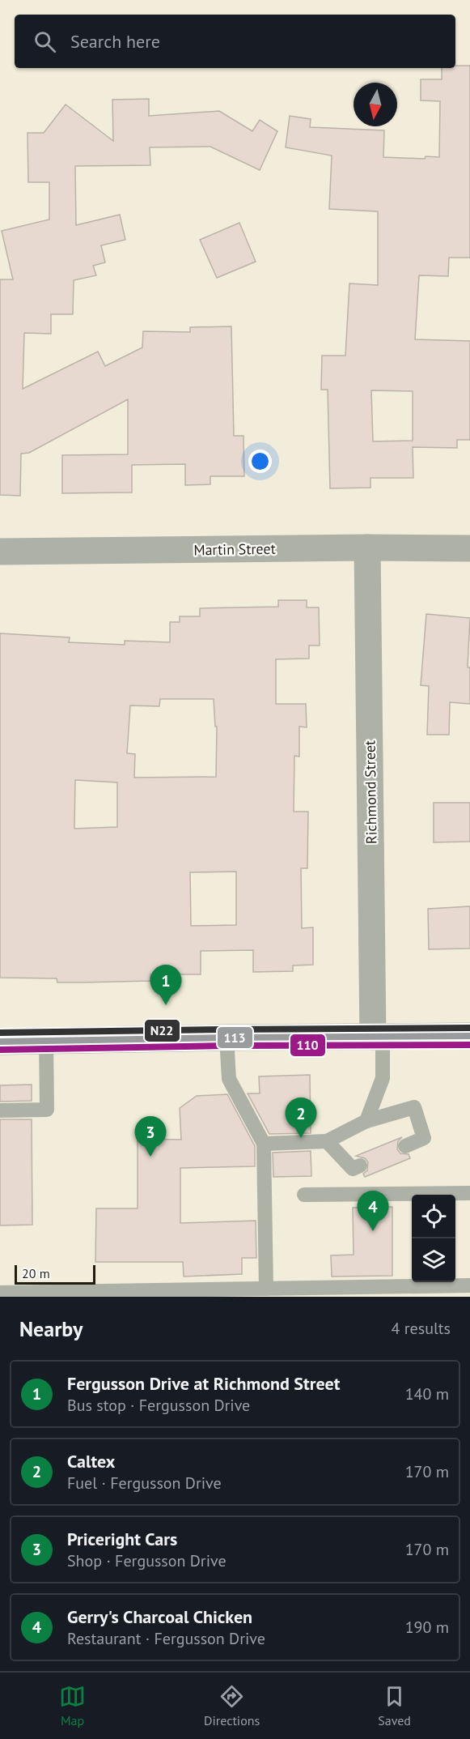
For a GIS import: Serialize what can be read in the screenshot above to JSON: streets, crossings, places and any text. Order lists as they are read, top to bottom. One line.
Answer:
{"streets":{"street":["Martin Street","Richmond Street"]},"crossings":[["Martin Street","Richmond Street"]],"lines":["transit line N22","transit line 113","transit line 110"],"scale_bar":"20 m","north":"bottom","page":{"search":"Search here","pins":["1","2","3","4"],"scale":"20 m","heading":["Nearby","4 results"],"list":[{"mark":"1","name":"Fergusson Drive at Richmond Street","note":"Bus stop · Fergusson Drive","value":"140 m"},{"mark":"2","name":"Caltex","note":"Fuel · Fergusson Drive","value":"170 m"},{"mark":"3","name":"Priceright Cars","note":"Shop · Fergusson Drive","value":"170 m"},{"mark":"4","name":"Gerry's Charcoal Chicken","note":"Restaurant · Fergusson Drive","value":"190 m"}],"nav":["Map","Directions","Saved"]}}
